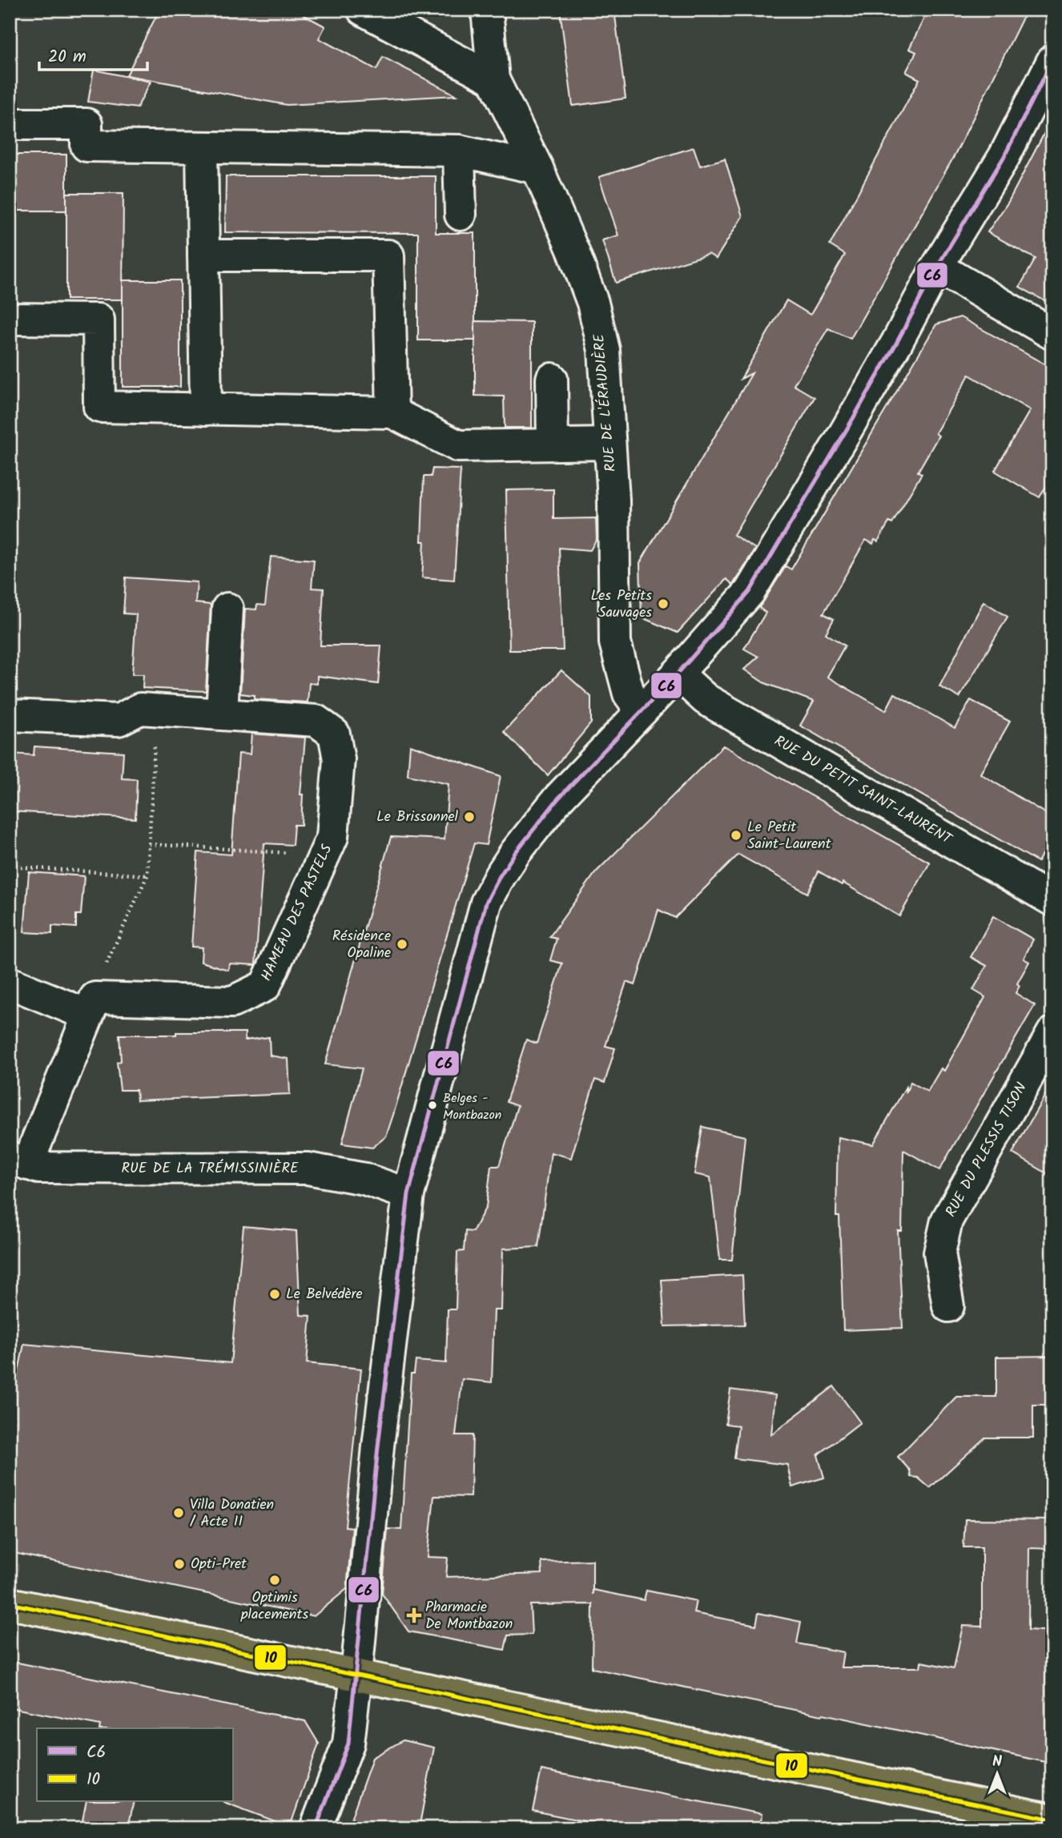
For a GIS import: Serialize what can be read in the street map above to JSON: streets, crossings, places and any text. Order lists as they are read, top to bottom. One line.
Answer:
{"streets":{"street":["RUE DE L'ÉRAUDIÈRE","RUE DU PETIT SAINT-LAURENT","HAMEAU DES PASTELS","RUE DU PLESSIS TISON","RUE DE LA TRÉMISSINIÈRE"]},"places":{"other":["Les Petits Sauvages","Le Brissonnel","Le Petit Saint-Laurent","Résidence Opaline","Belges - Montbazon","Le Belvédère","Villa Donatien / Acte II","Opti-Pret","Optimis placements"],"health":["Pharmacie De Montbazon"]},"lines":["transit line C6","transit line 10"],"legend":["C6","10"],"scale_bar":"20 m","north":"top"}
